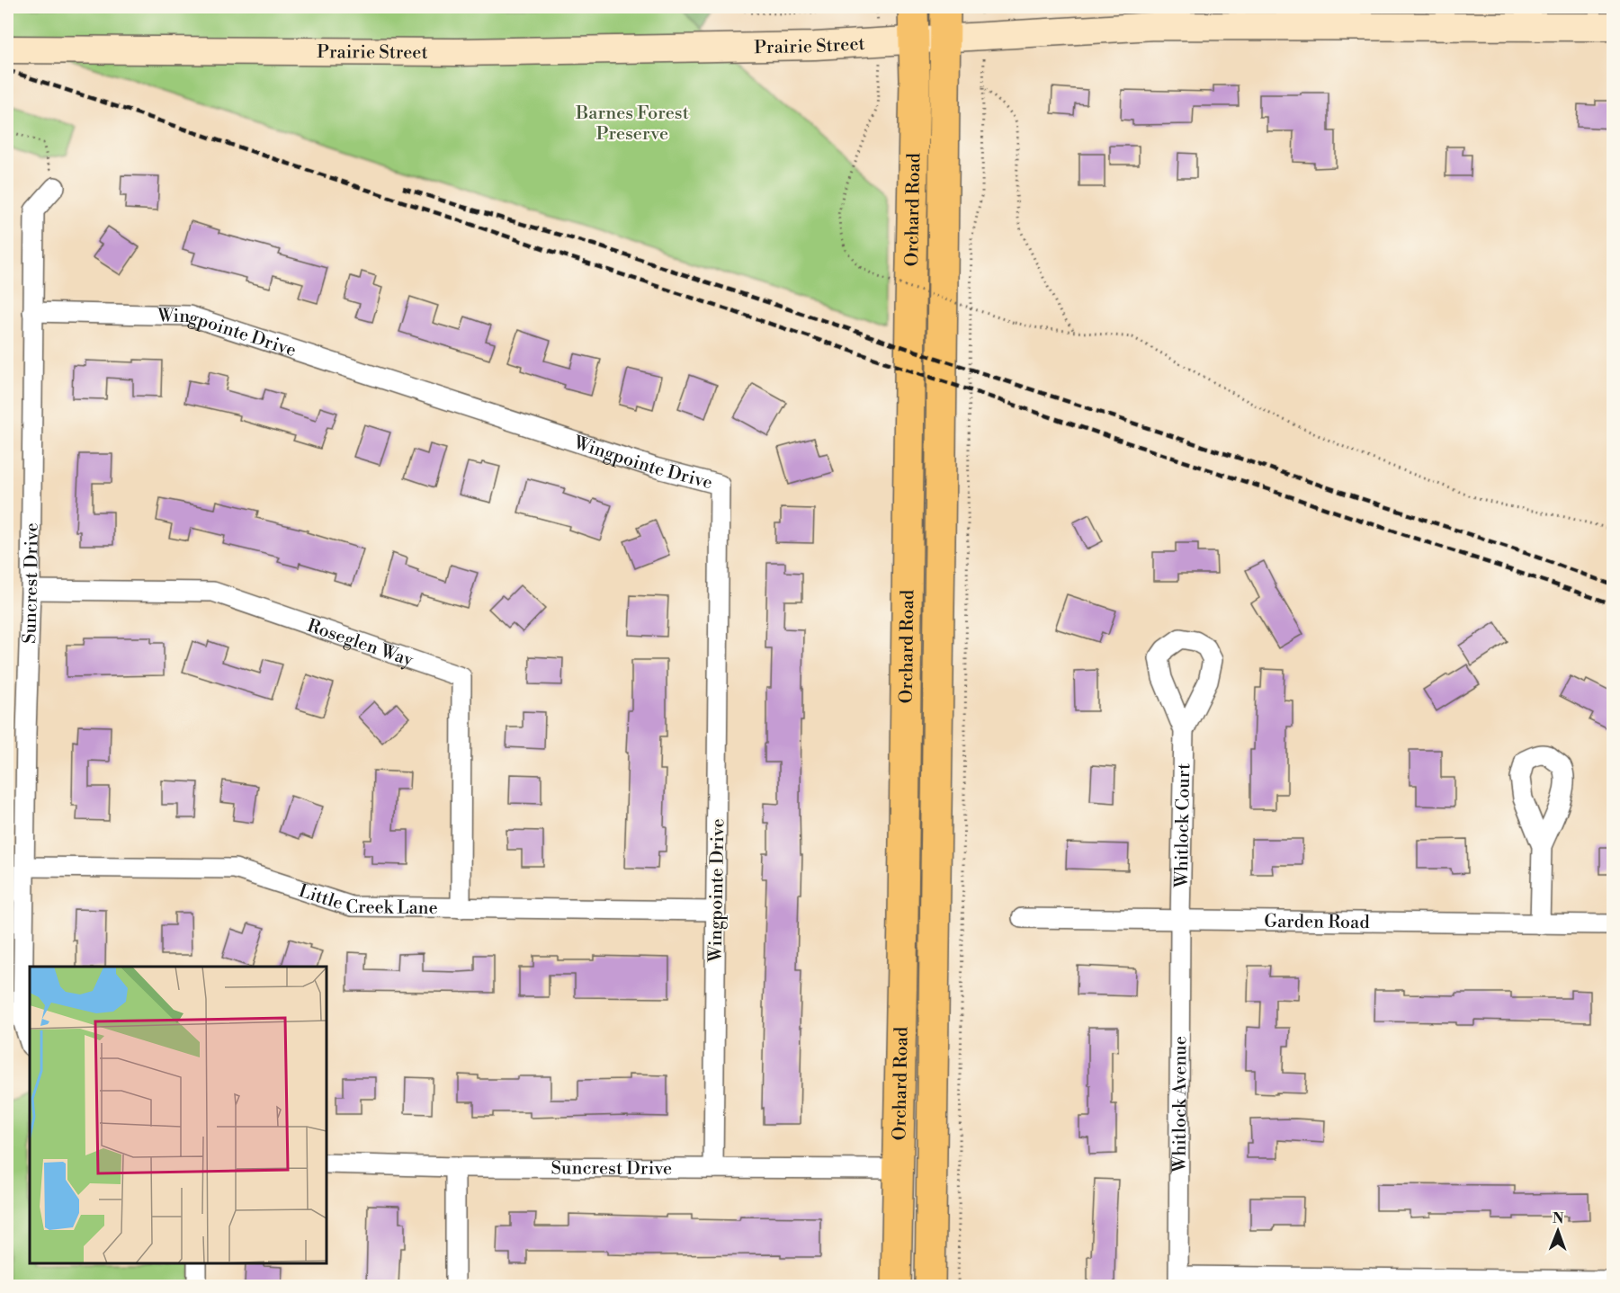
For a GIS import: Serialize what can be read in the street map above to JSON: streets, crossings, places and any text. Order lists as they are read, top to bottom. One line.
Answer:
{"streets":{"main road":["Orchard Road"],"street":["Prairie Street","Wingpointe Drive","Suncrest Drive","Roseglen Way","Whitlock Court","Little Creek Lane","Garden Road","Whitlock Avenue"]},"crossings":[["Prairie Street","Orchard Road"],["Orchard Road","Suncrest Drive"],["Wingpointe Drive","Suncrest Drive"],["Wingpointe Drive","Little Creek Lane"],["Suncrest Drive","Roseglen Way"],["Suncrest Drive","Little Creek Lane"],["Roseglen Way","Little Creek Lane"],["Whitlock Court","Garden Road"],["Whitlock Court","Whitlock Avenue"],["Garden Road","Whitlock Avenue"]],"parks":["Barnes Forest Preserve"],"north":"top"}
